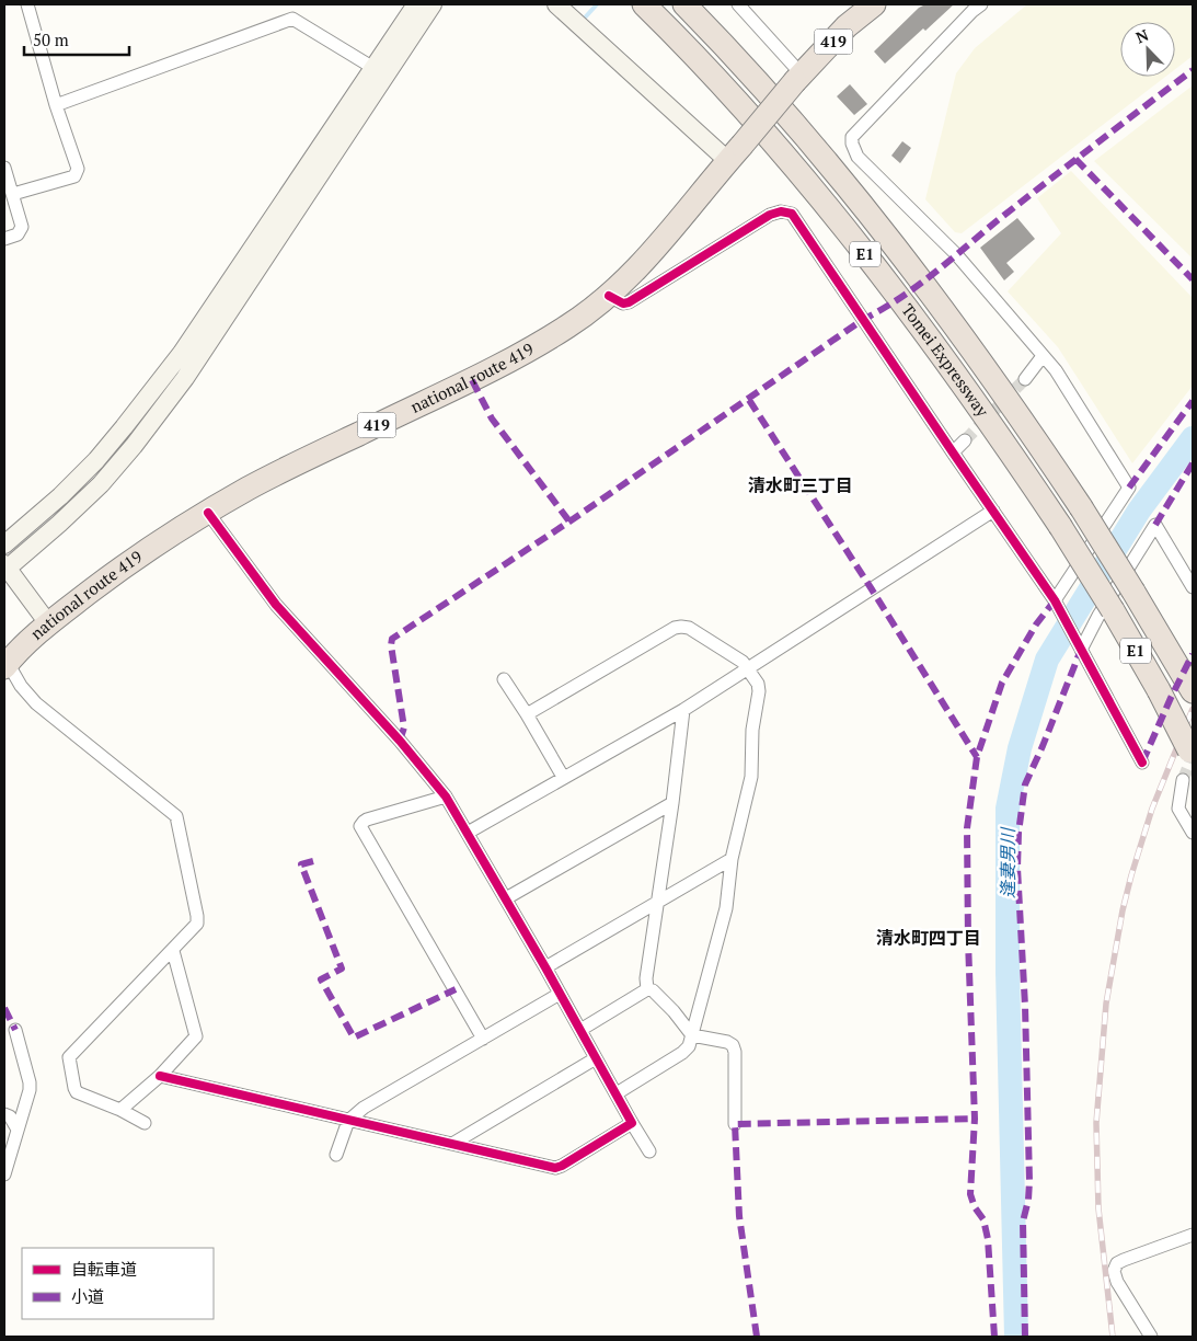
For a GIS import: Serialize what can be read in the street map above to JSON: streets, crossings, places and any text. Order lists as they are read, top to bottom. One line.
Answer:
{"streets":{"highway":["419","E1","Tomei Expressway","national route 419"]},"districts":["清水町三丁目","清水町四丁目"],"water":["逢妻男川"],"legend":["自転車道","小道"],"scale_bar":"50 m","north":"top left"}
